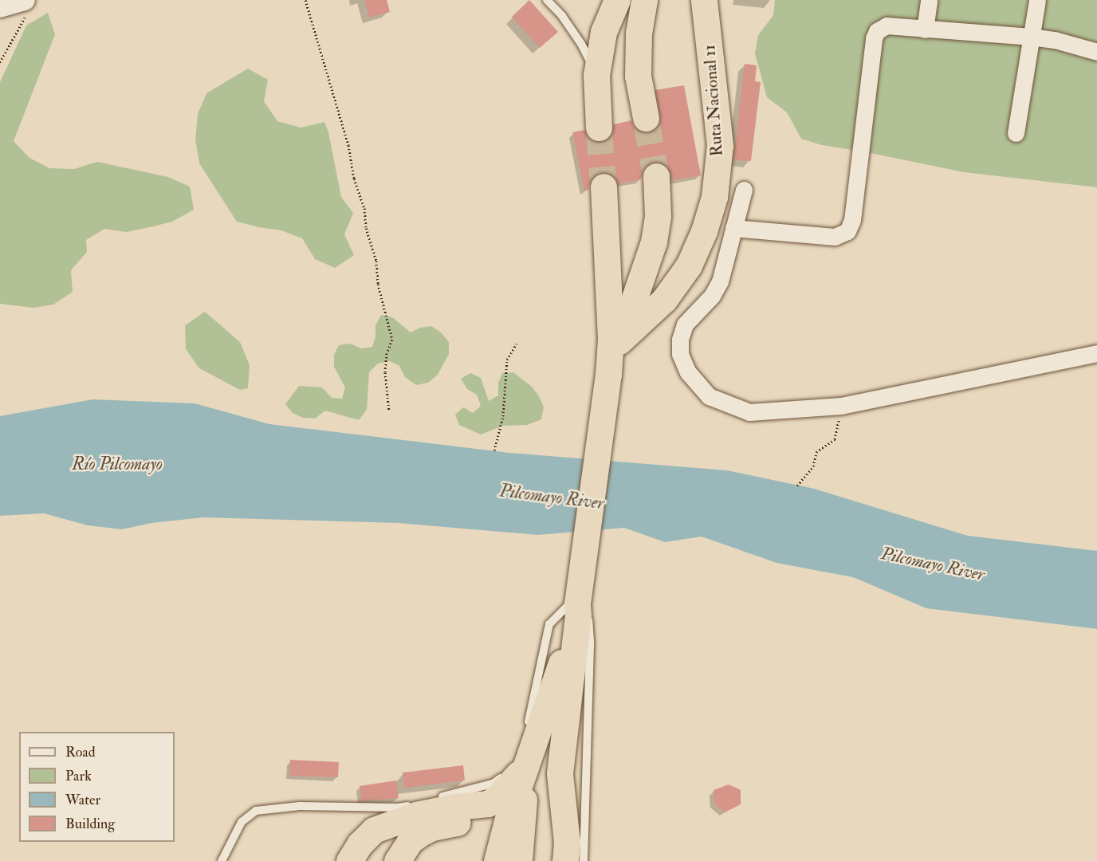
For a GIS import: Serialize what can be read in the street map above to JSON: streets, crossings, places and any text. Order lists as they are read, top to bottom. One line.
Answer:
{"streets":{"highway":["Ruta Nacional 11"]},"water":["Río Pilcomayo","Pilcomayo River"],"legend":["Road","Park","Water","Building"]}
